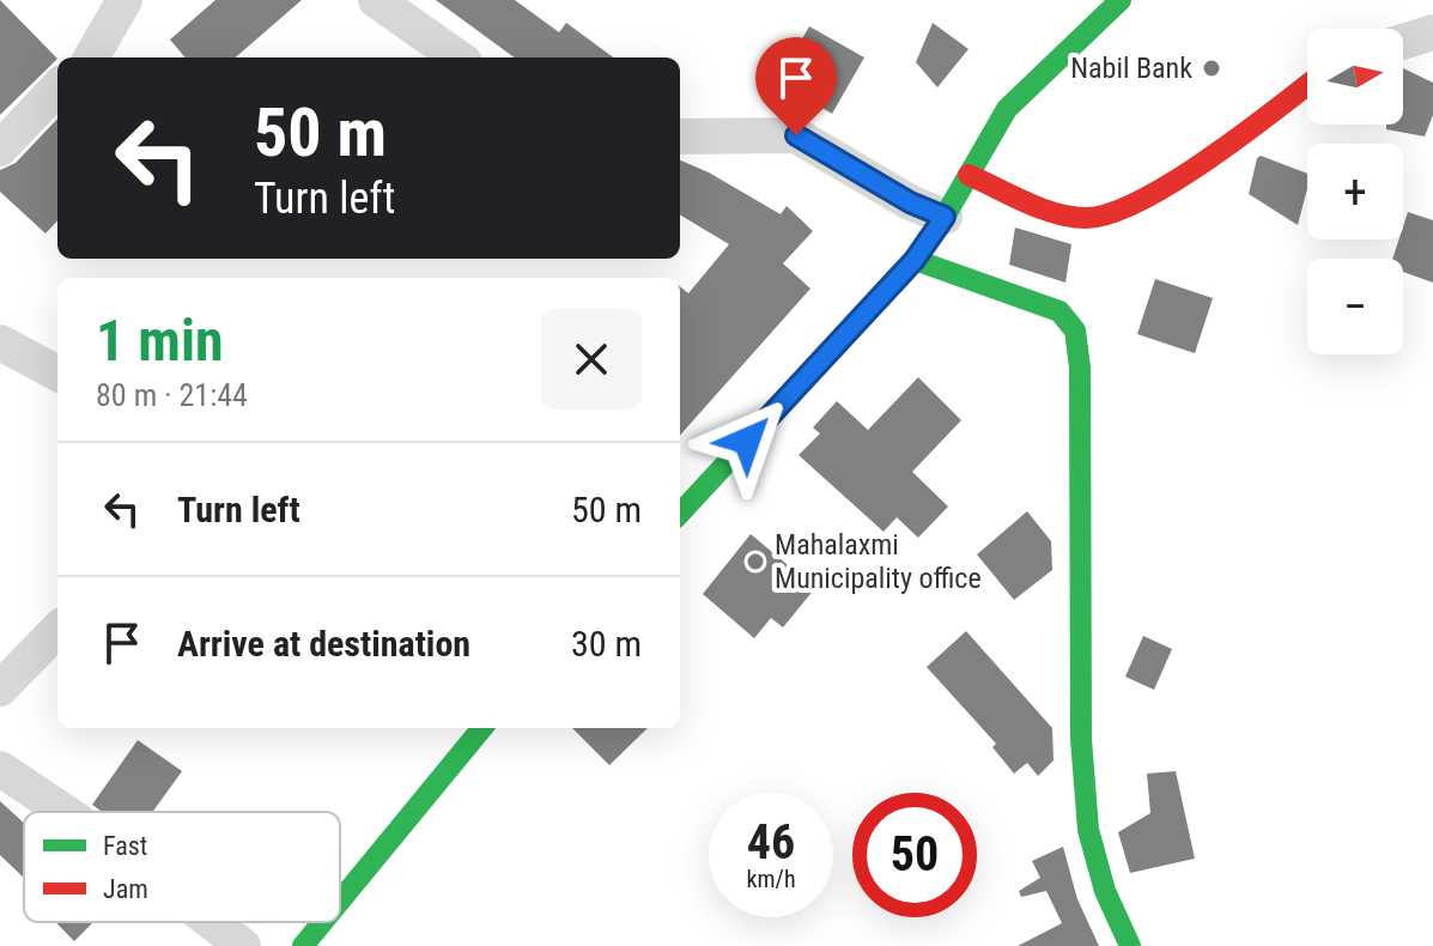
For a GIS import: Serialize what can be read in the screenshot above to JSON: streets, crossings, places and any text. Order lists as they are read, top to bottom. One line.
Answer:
{"places":["Nabil Bank","Mahalaxmi Municipality office"],"legend":["Fast","Jam"],"north":"right","page":{"map_buttons":["+","−"],"turn":["50 m","Turn left"],"heading":["1 min","80 m · 21:44"],"list":[{"name":"Turn left","value":"50 m"},{"name":"Arrive at destination","value":"30 m"}],"speed":"46 km/h","limit":"50"}}
